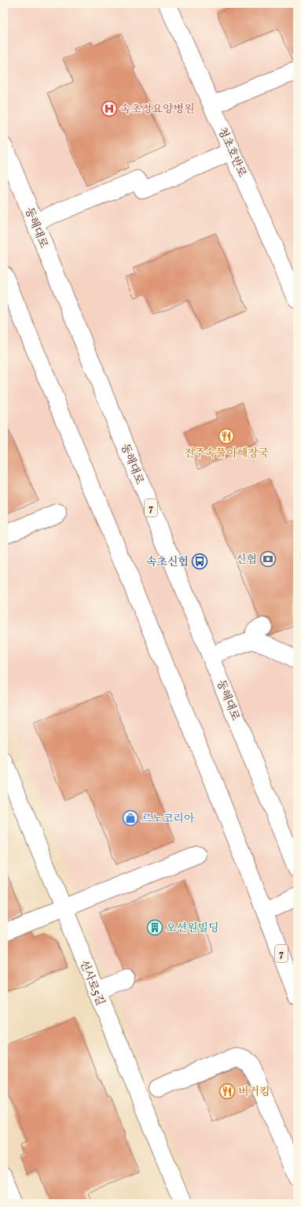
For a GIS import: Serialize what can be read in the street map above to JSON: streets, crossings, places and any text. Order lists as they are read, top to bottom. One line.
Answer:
{"streets":{"main road":["청초호반로","동해대로","7","선사로5길"]},"places":{"hospital":["속초정요양병원"],"restaurant":["전주속풀이해장국","버거킹"],"bank":["신협"],"bus stop":["속초신협"],"shop":["르노코리아"],"building":["오션원빌딩"]}}
